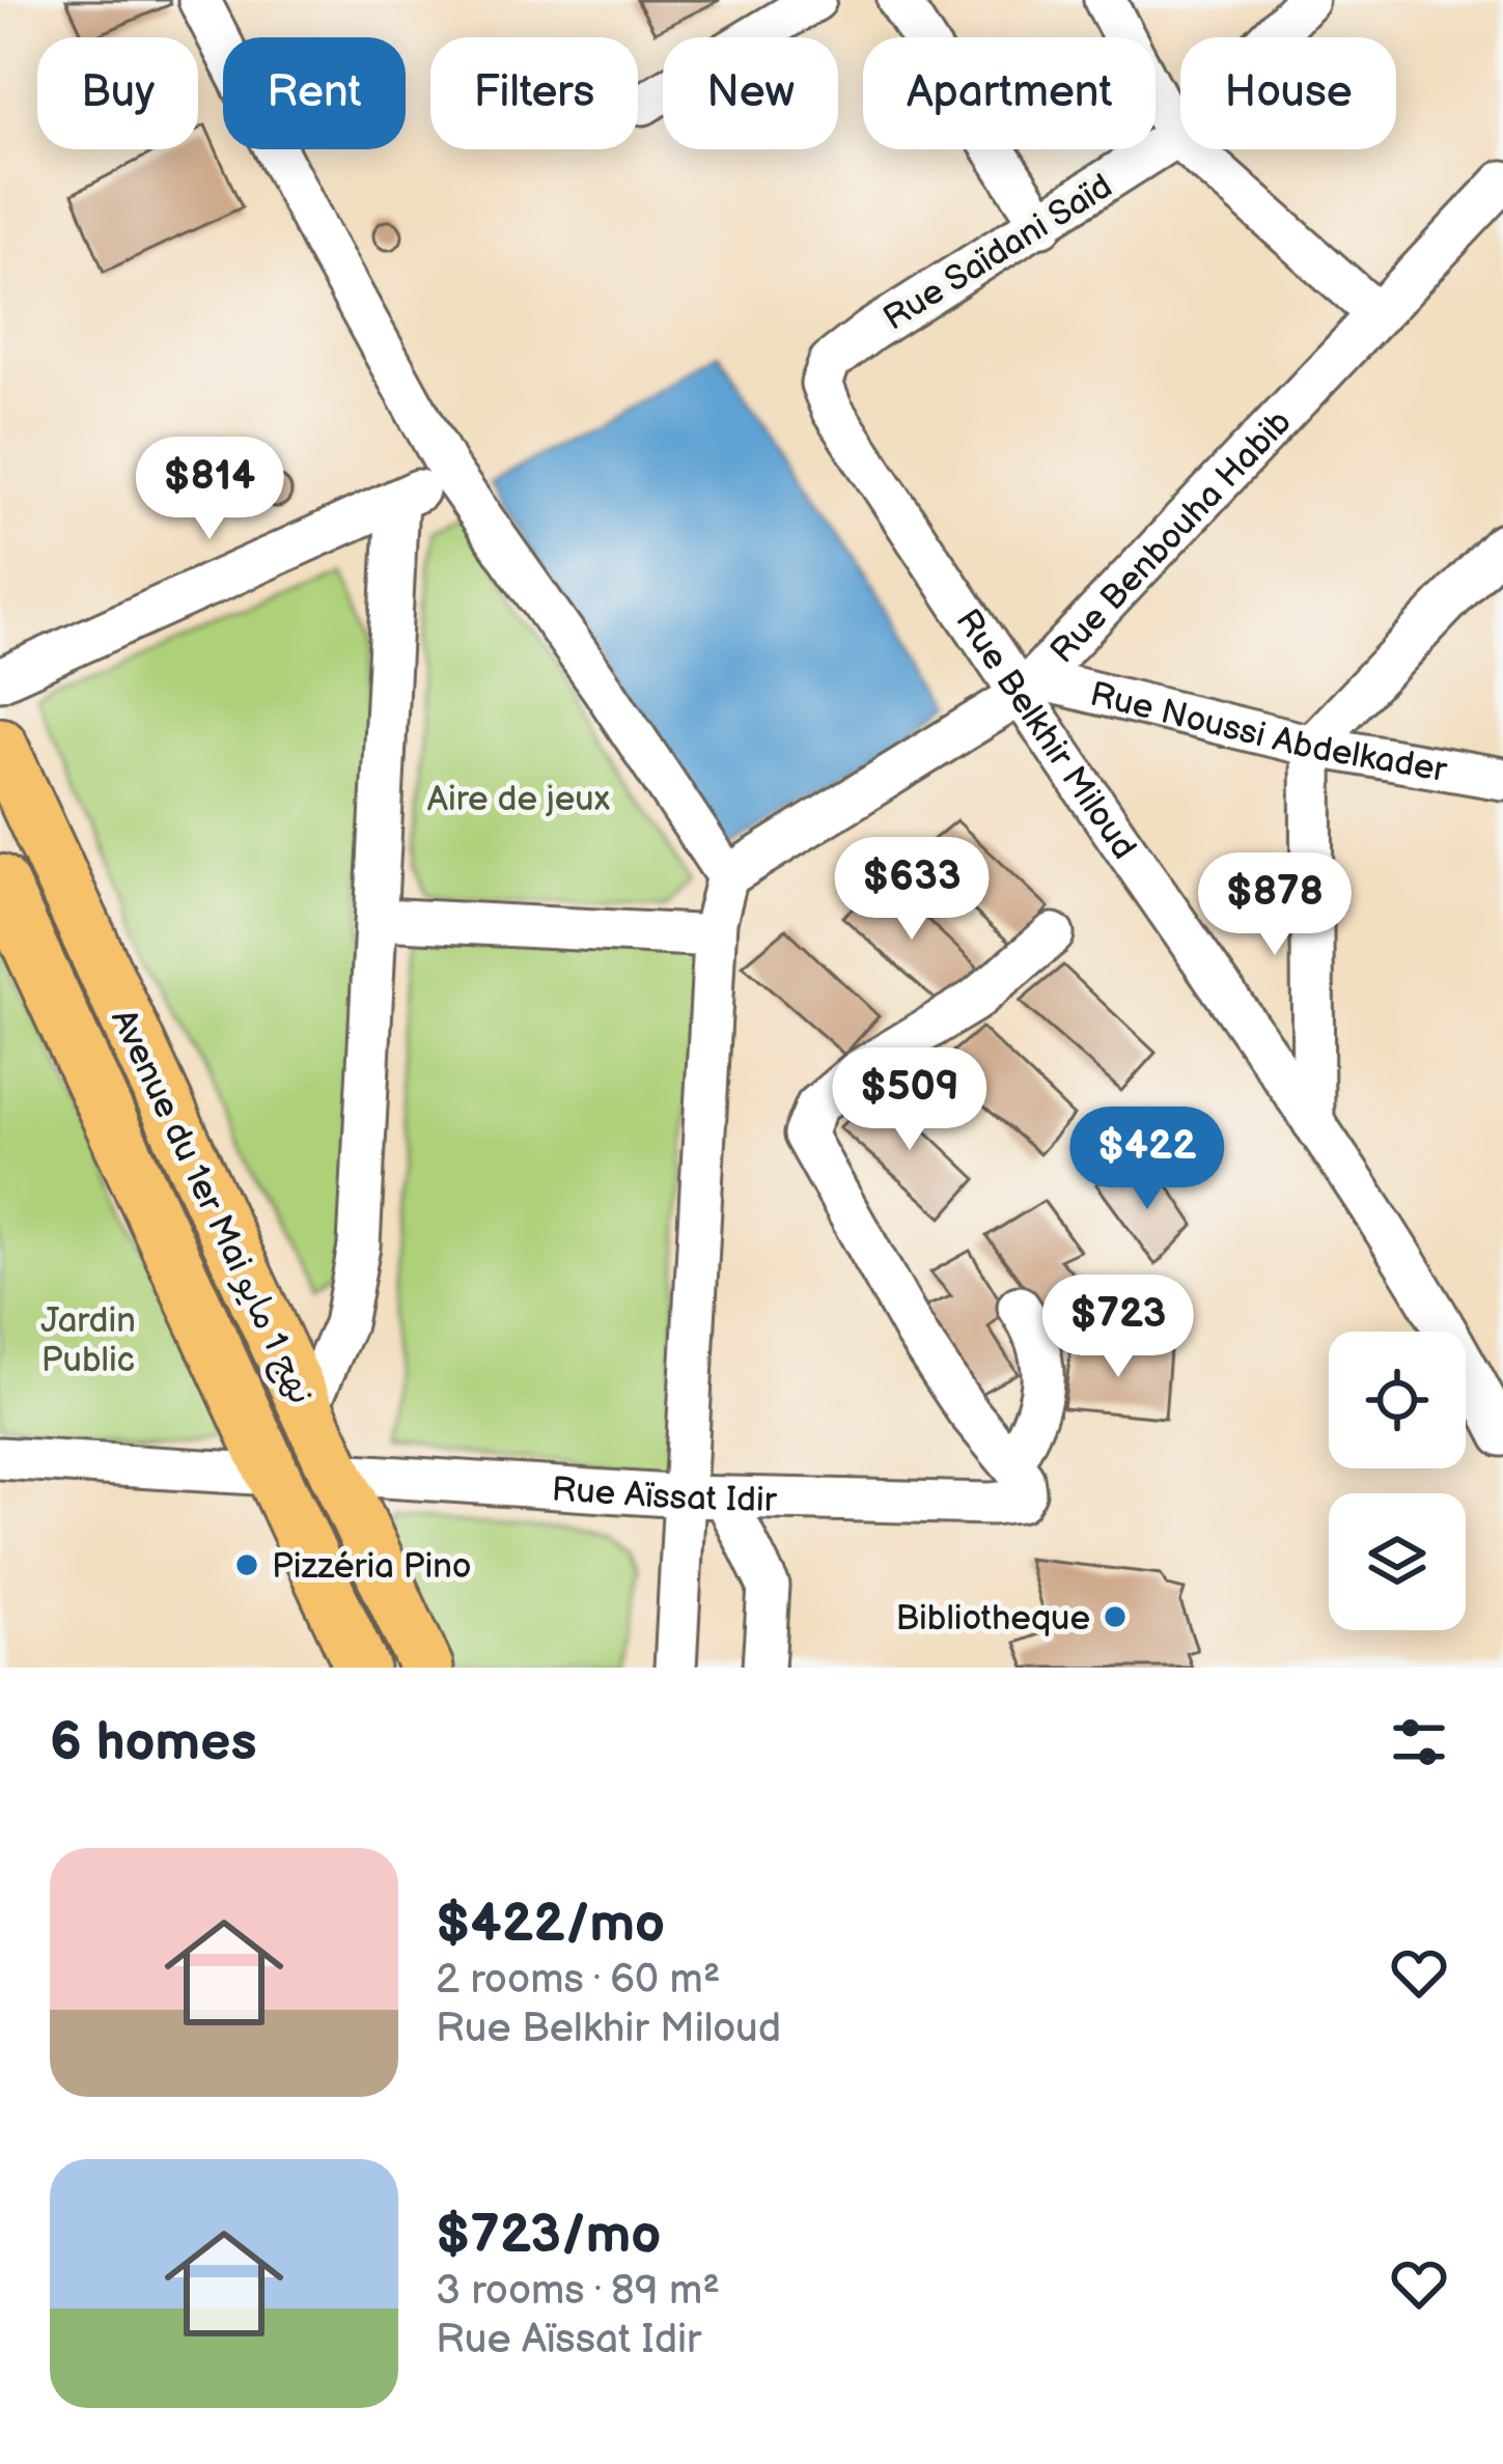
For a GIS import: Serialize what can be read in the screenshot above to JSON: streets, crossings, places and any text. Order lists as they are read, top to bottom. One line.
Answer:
{"streets":{"main road":["Avenue du 1er Mai نهج 1 مايو"],"street":["Rue Saïdani Saïd","Rue Benbouha Habib","Rue Noussi Abdelkader","Rue Belkhir Miloud","Rue Aïssat Idir"]},"crossings":[["Rue Saïdani Saïd","Rue Belkhir Miloud"],["Rue Benbouha Habib","Rue Noussi Abdelkader"],["Rue Benbouha Habib","Rue Belkhir Miloud"],["Rue Noussi Abdelkader","Rue Belkhir Miloud"],["Avenue du 1er Mai نهج 1 مايو","Rue Aïssat Idir"]],"parks":["Aire de jeux","Jardin Public"],"places":["Pizzéria Pino","Bibliotheque"],"page":{"chip":["Buy","Rent","Filters","New","Apartment","House"],"price":["$814","$633","$878","$509","$422","$723"],"heading":"6 homes","list":[{"name":"$422/mo","note":"2 rooms · 60 m² · Rue Belkhir Miloud"},{"name":"$723/mo","note":"3 rooms · 89 m² · Rue Aïssat Idir"}]}}
